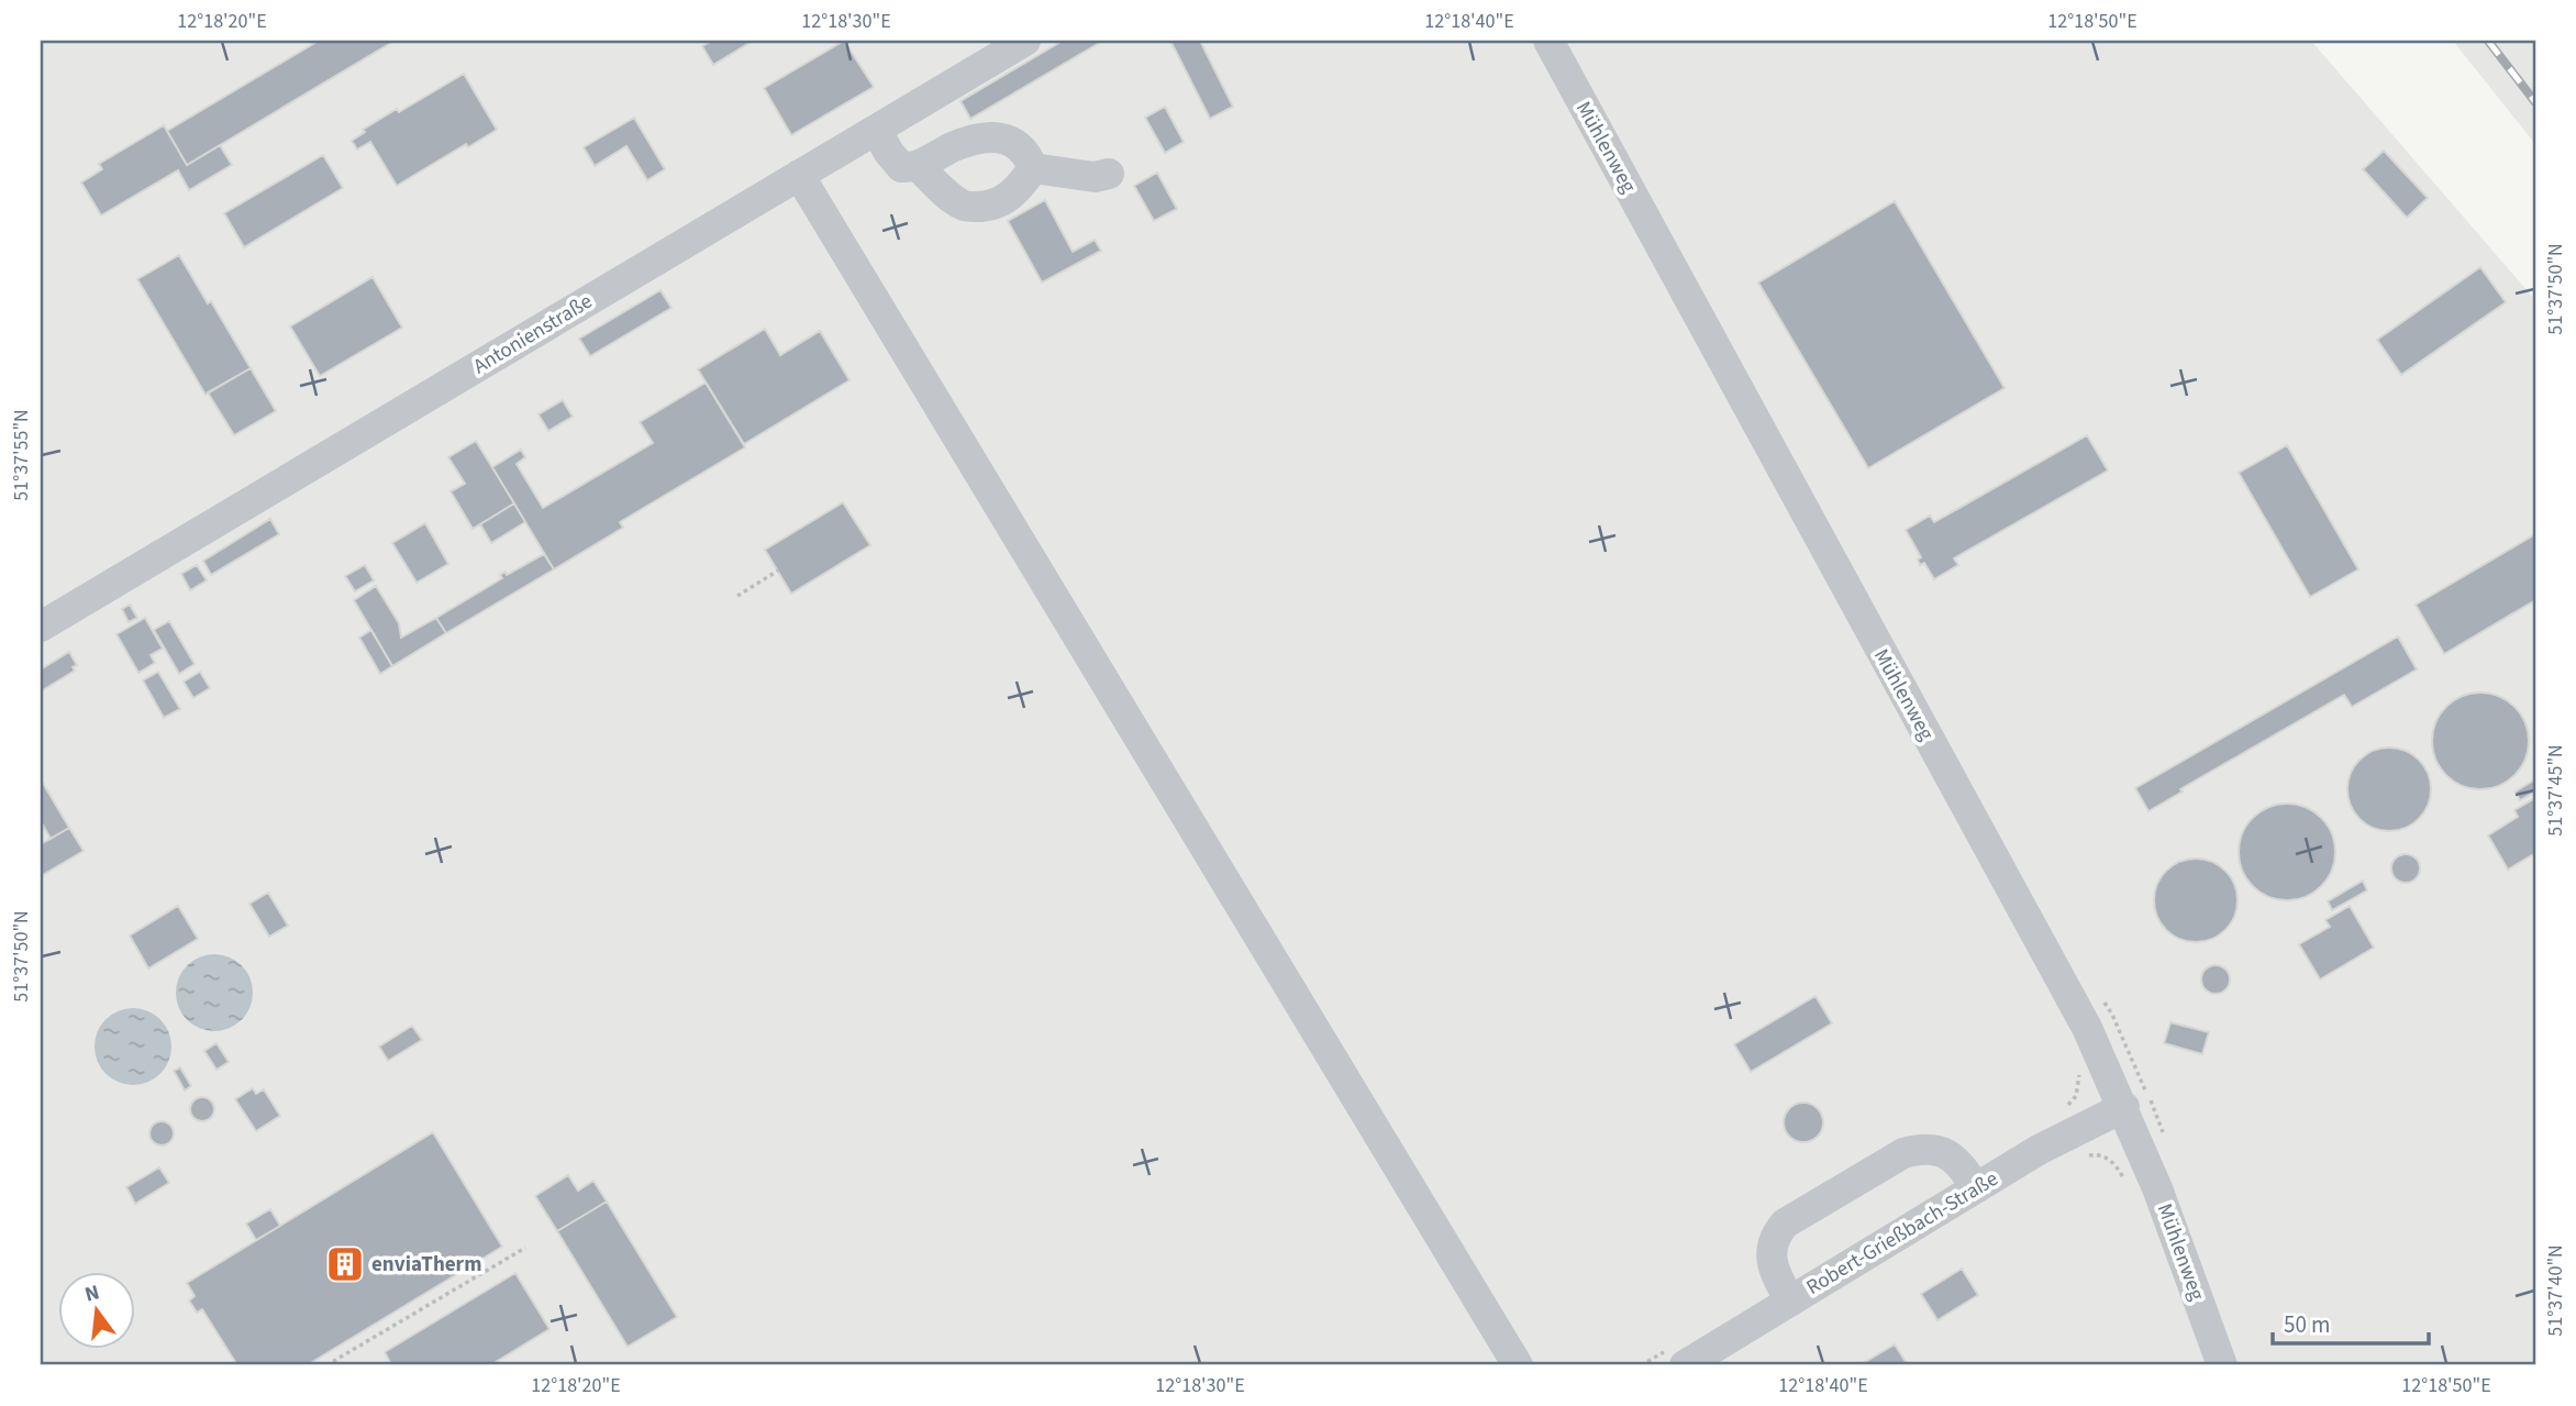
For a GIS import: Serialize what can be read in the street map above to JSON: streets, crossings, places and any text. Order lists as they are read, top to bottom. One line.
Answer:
{"streets":{"street":["Mühlenweg","Antonienstraße","Robert-Grießbach-Straße"]},"crossings":[["Mühlenweg","Robert-Grießbach-Straße"]],"places":{"building":["enviaTherm"]},"scale_bar":"50 m","north":"top","coordinates":["12°18'20\"E","12°18'30\"E","12°18'40\"E","12°18'50\"E","51°37'50\"N","51°37'55\"N","51°37'45\"N","51°37'40\"N"]}
